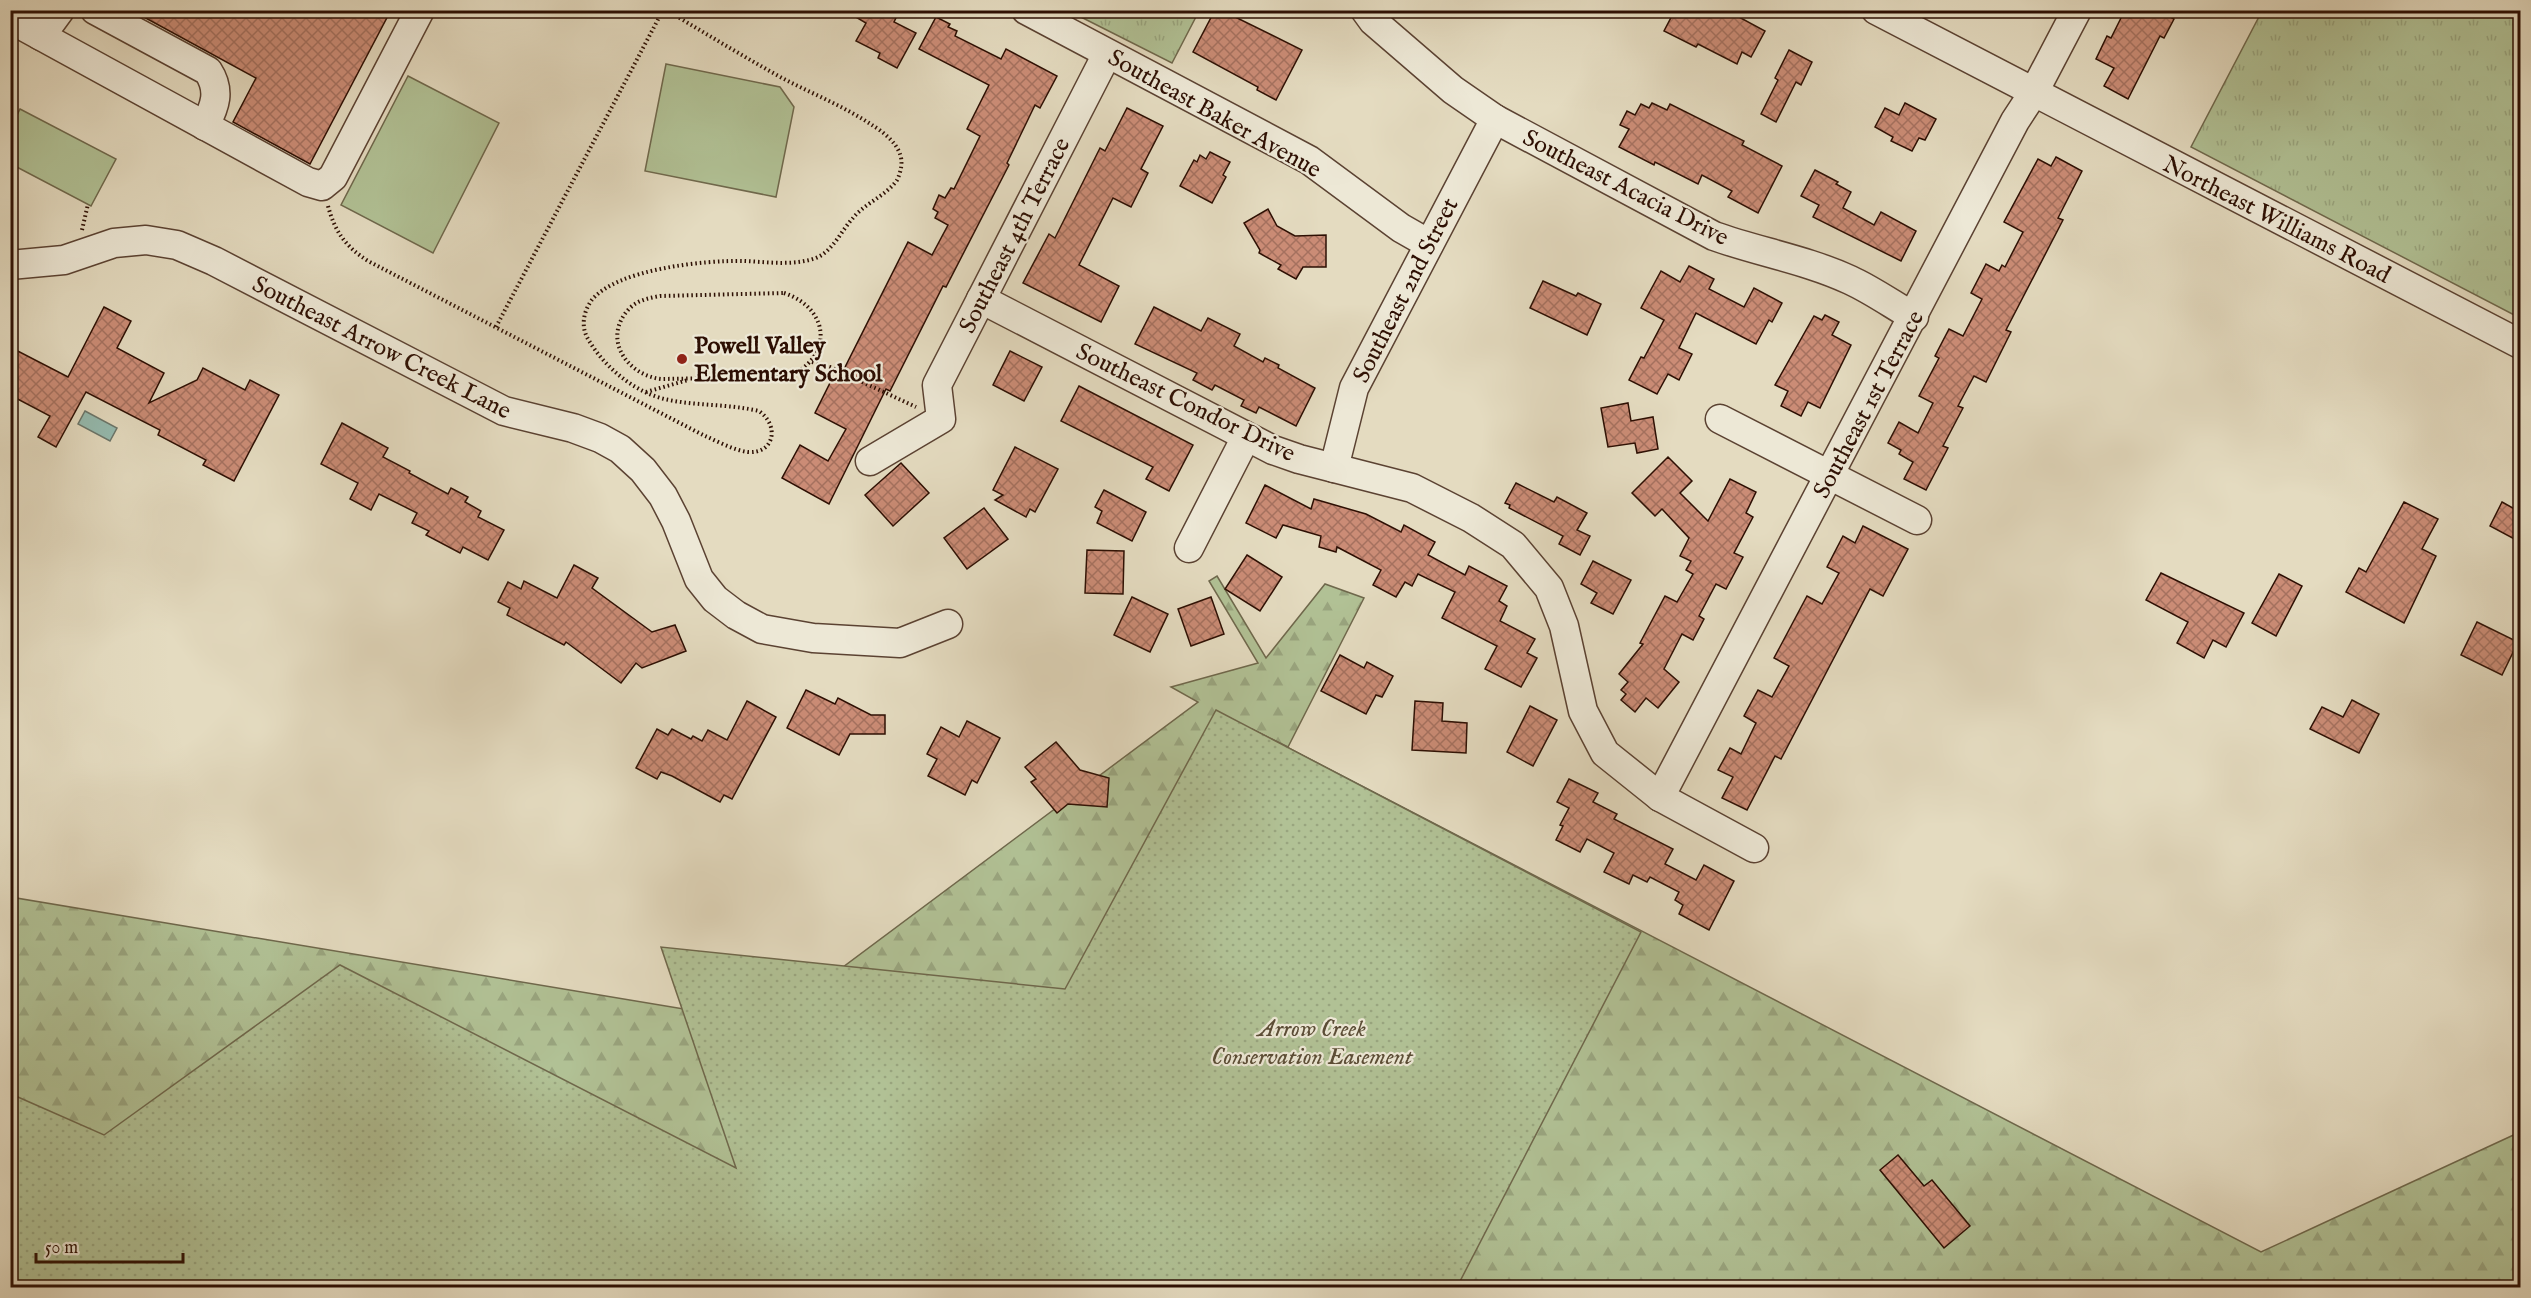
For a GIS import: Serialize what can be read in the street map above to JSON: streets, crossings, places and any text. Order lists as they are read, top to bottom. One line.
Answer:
{"streets":{"street":["Southeast Baker Avenue","Southeast Acacia Drive","Northeast Williams Road","Southeast 4th Terrace","Southeast 2nd Street","Southeast Arrow Creek Lane","Southeast Condor Drive","Southeast 1st Terrace"]},"crossings":[["Southeast Baker Avenue","Southeast 4th Terrace"],["Southeast Baker Avenue","Southeast 2nd Street"],["Southeast Acacia Drive","Southeast 2nd Street"],["Southeast Acacia Drive","Southeast 1st Terrace"],["Northeast Williams Road","Southeast 1st Terrace"],["Southeast 4th Terrace","Southeast Condor Drive"],["Southeast 2nd Street","Southeast Condor Drive"],["Southeast Condor Drive","Southeast 1st Terrace"]],"parks":["Arrow Creek Conservation Easement"],"places":["Powell Valley Elementary School"],"scale_bar":"50 m"}
